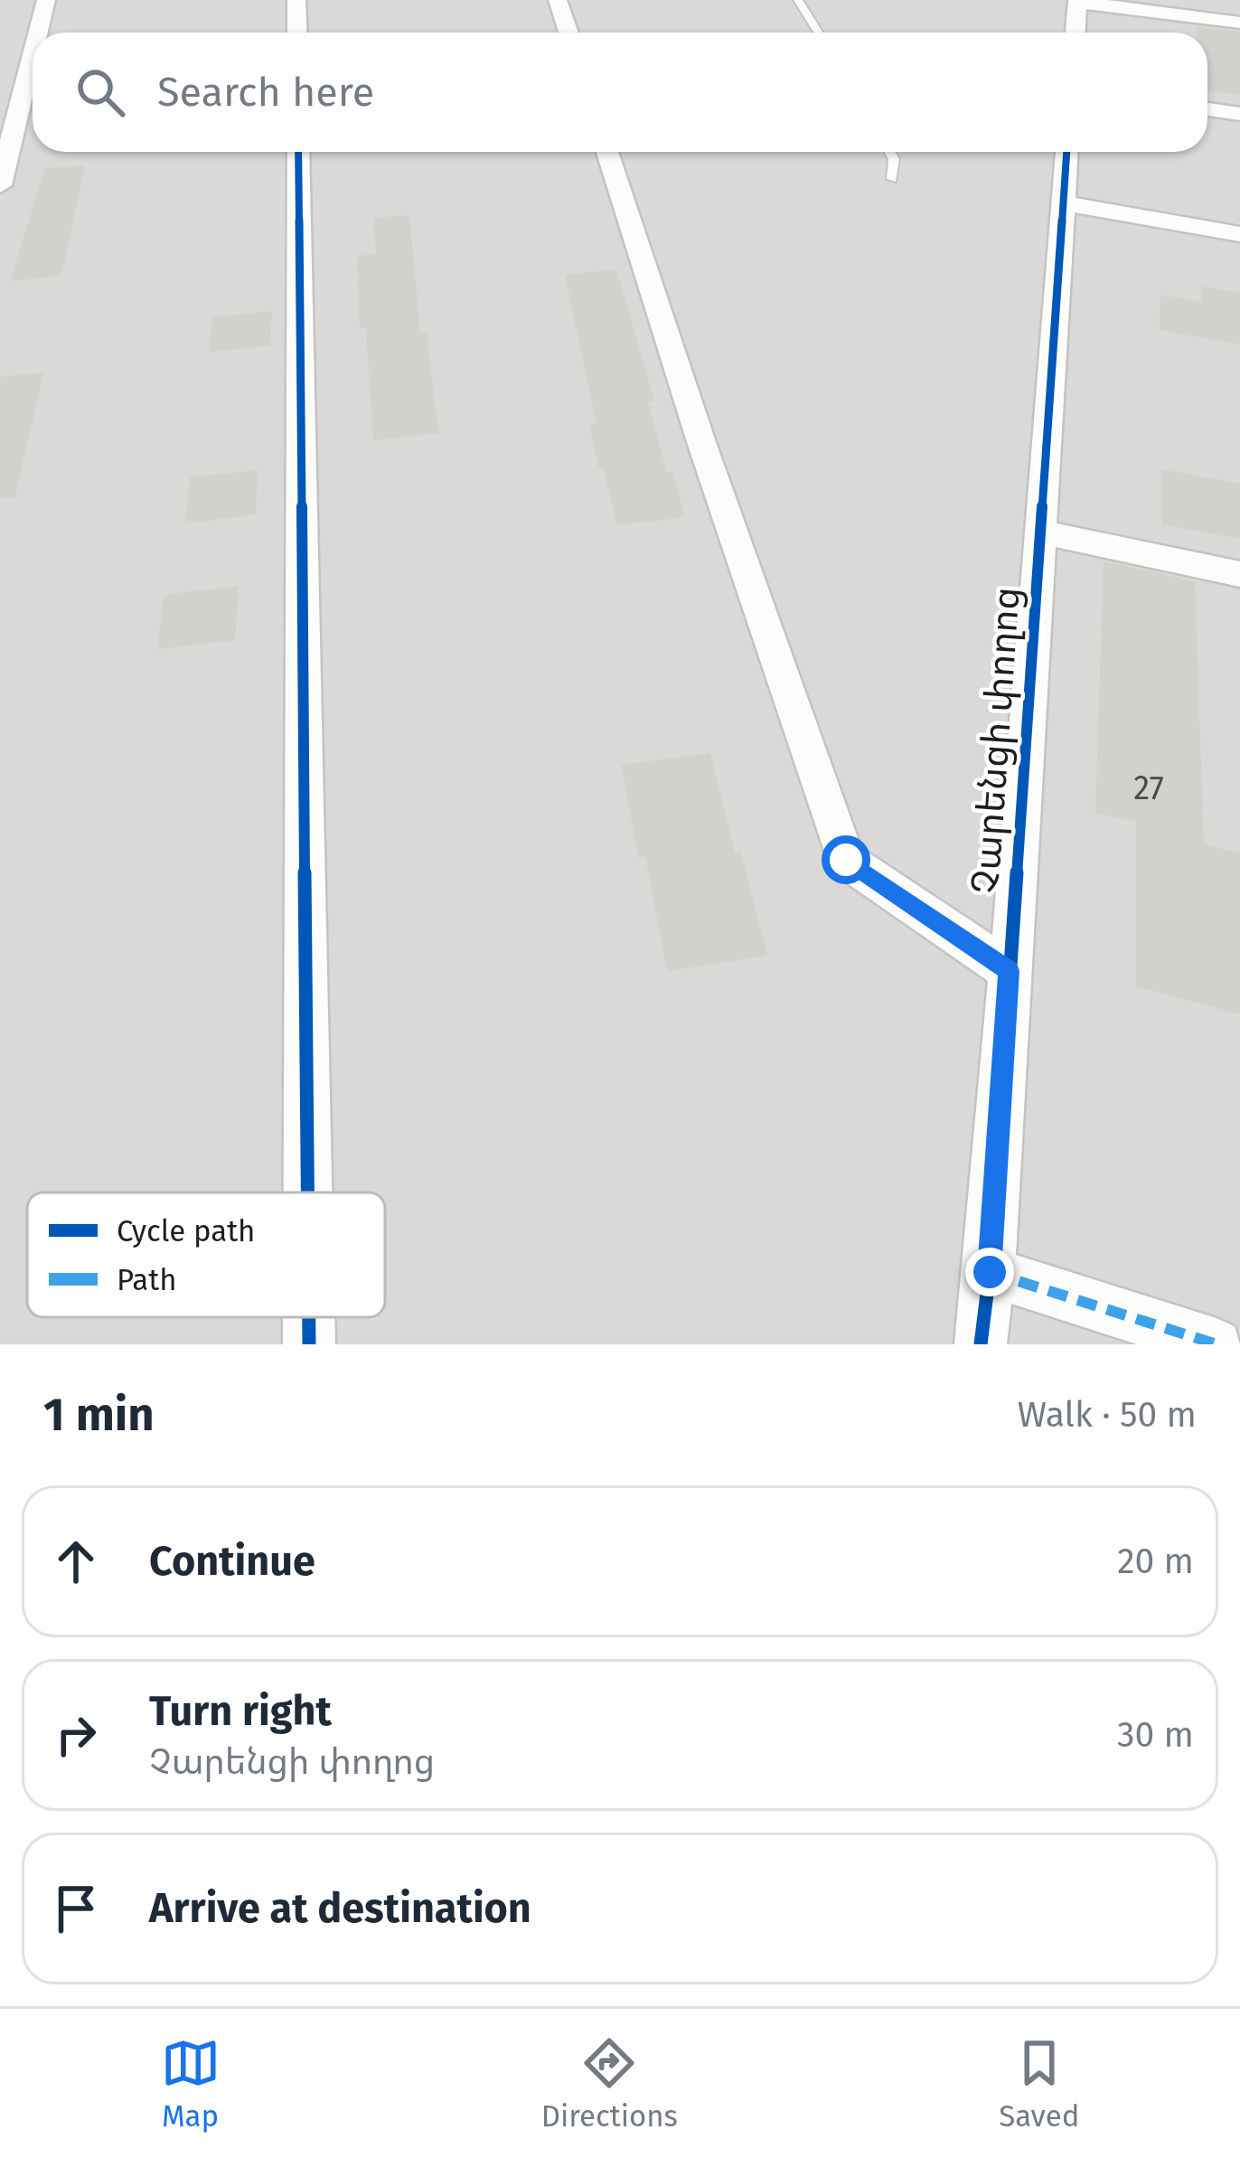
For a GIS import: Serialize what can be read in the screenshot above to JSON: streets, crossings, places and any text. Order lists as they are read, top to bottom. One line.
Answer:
{"streets":{"street":["Չարենցի փողոց"]},"house_numbers":["27"],"legend":["Cycle path","Path"],"page":{"search":"Search here","heading":["1 min","Walk · 50 m"],"list":[["Continue","20 m"],["Turn right","Չարենցի փողոց","30 m"],"Arrive at destination"],"nav":["Map","Directions","Saved"]}}
